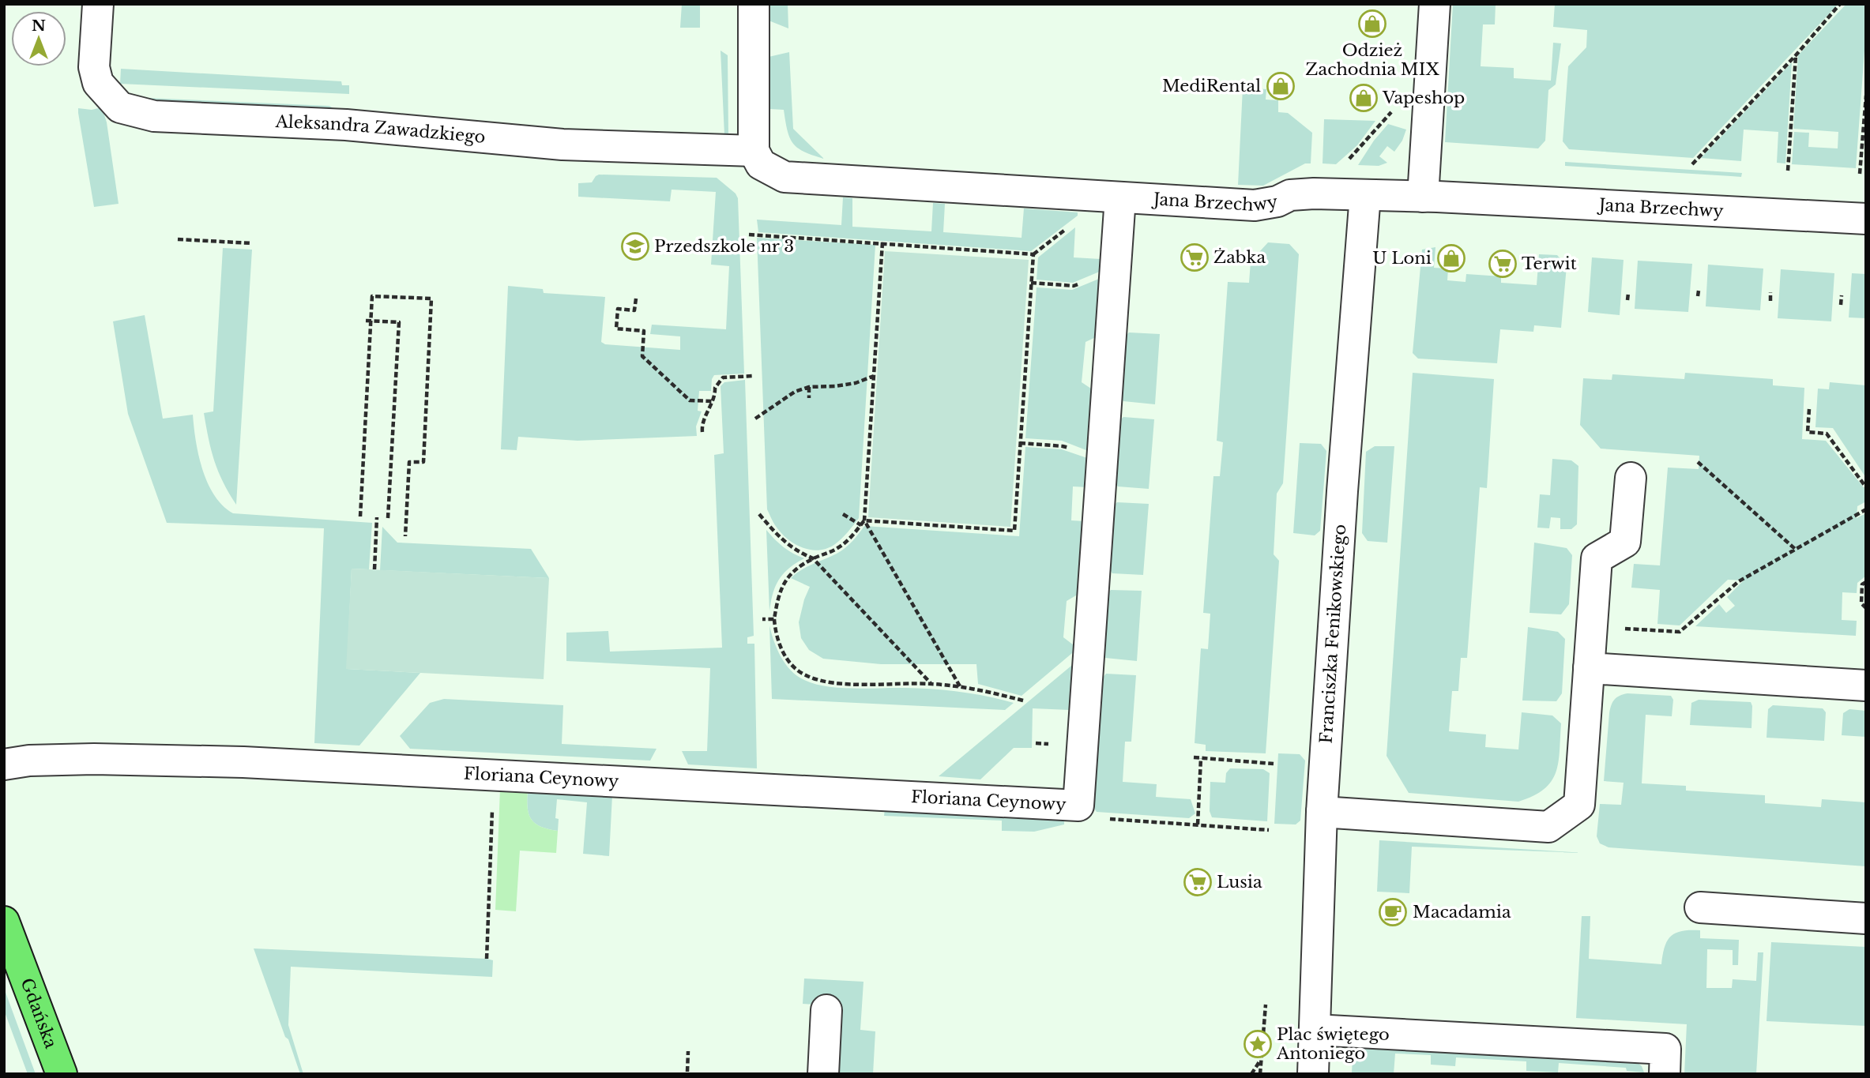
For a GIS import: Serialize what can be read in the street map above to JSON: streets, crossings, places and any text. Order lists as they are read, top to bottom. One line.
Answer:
{"streets":{"main road":["Gdańska"],"street":["Aleksandra Zawadzkiego","Jana Brzechwy","Franciszka Fenikowskiego","Floriana Ceynowy"]},"crossings":[["Aleksandra Zawadzkiego","Jana Brzechwy"],["Jana Brzechwy","Franciszka Fenikowskiego"]],"places":{"shop":["Odzież Zachodnia MIX","MediRental","Vapeshop","U Loni"],"school or university":["Przedszkole nr 3"],"supermarket":["Żabka","Terwit","Lusia"],"cafe":["Macadamia"],"place":["Plac świętego Antoniego"]},"north":"top"}
